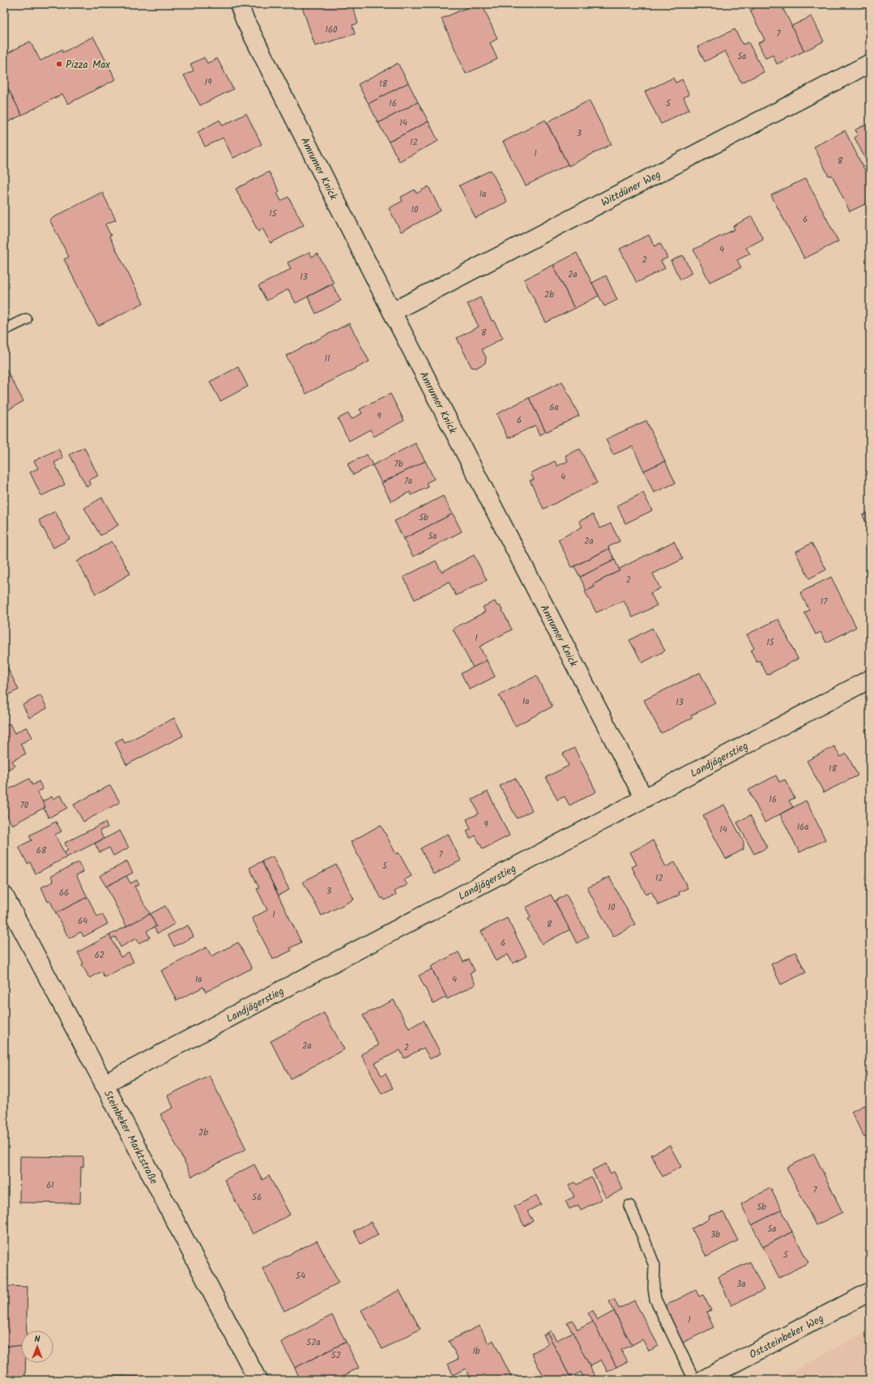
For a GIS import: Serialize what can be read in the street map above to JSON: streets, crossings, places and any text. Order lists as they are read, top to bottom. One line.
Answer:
{"streets":{"street":["Amrumer Knick","Wittdüner Weg","Landjägerstieg","Steinbeker Marktstraße","Oststeinbeker Weg"]},"crossings":[["Amrumer Knick","Wittdüner Weg"],["Amrumer Knick","Landjägerstieg"],["Landjägerstieg","Steinbeker Marktstraße"]],"places":["Pizza Max"],"house_numbers":["160","7","5a","19","18","16","5","14","3","12","1","8","1a","10","15","6","4","2","2a","13","2b","8","11","6a","9","6","7b","4","7a","5b","5a","2a","2","17","1","15","1a","13","18","16","70","9","16a","14","68","7","5","12","3","66","10","1","64","8","6","62","1a","4","2a","2","2b","61","7","56","5b","5a","3b","5","54","3a","1","52a","1b","52"],"north":"top"}
